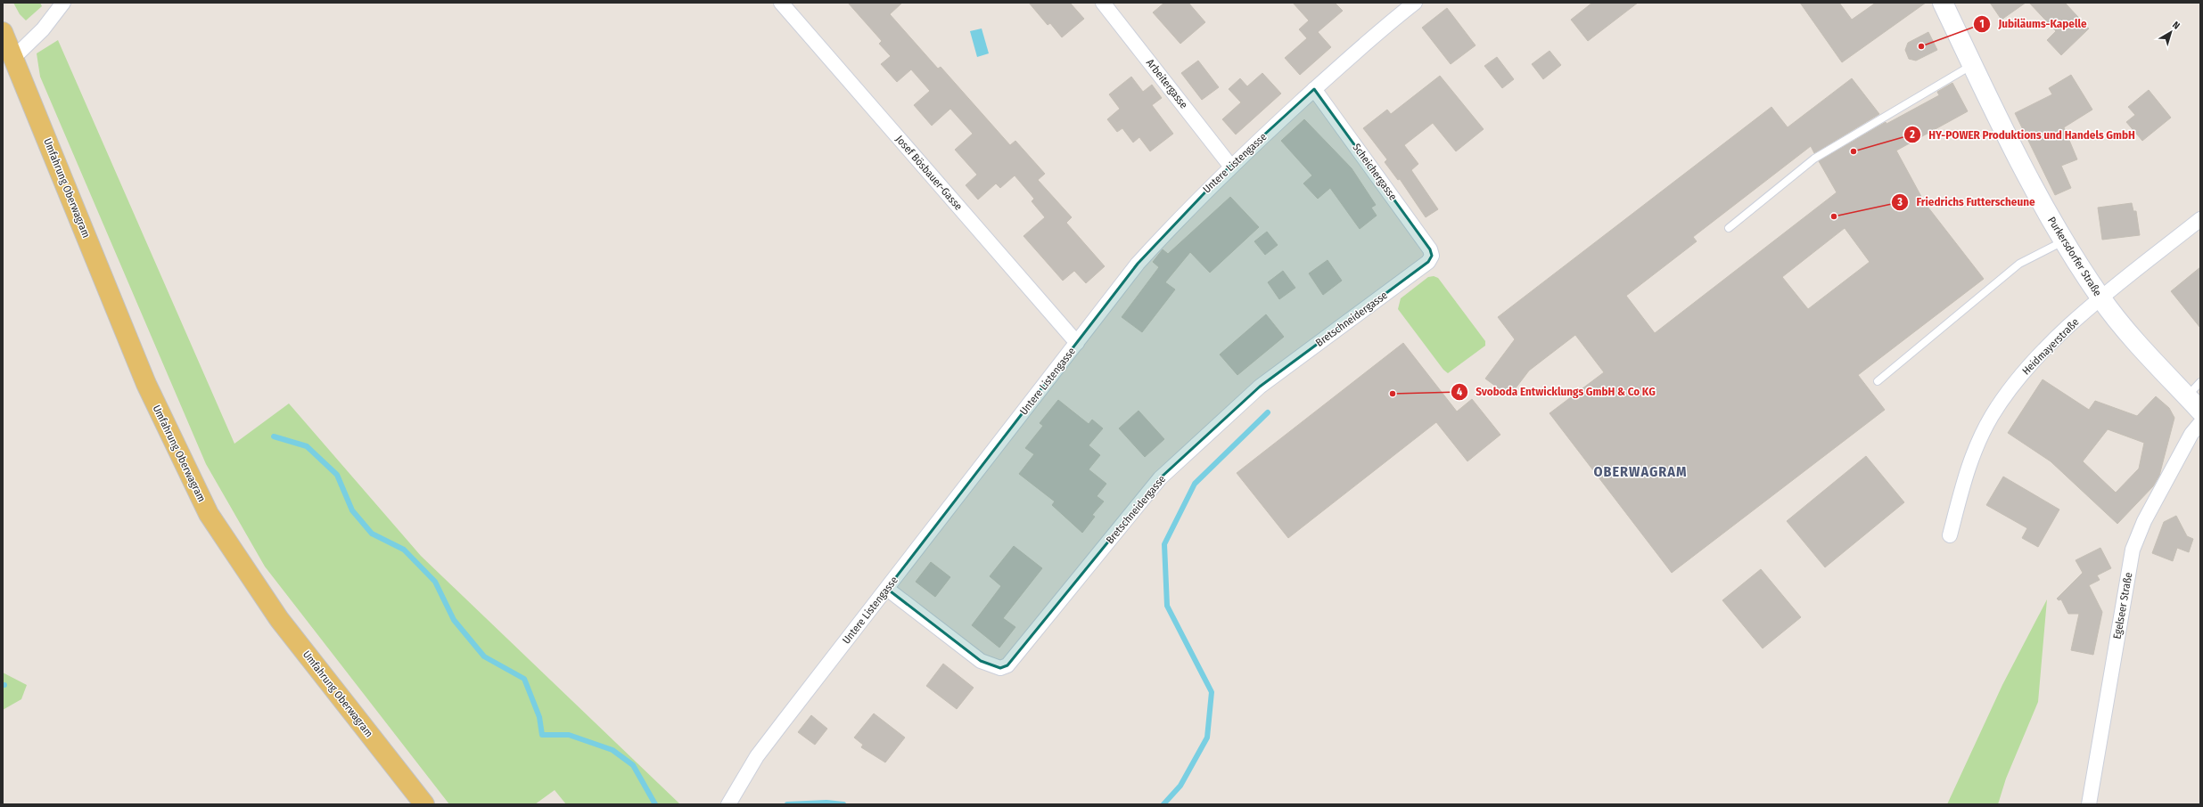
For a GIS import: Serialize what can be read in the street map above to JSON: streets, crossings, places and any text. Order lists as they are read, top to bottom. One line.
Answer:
{"streets":{"main road":["Umfahrung Oberwagram","Purkersdorfer Straße"],"street":["Arbeitergasse","Untere Listengasse","Scheichergasse","Josef Bösbauer-Gasse","Bretschneidergasse","Heidmayerstraße","Egelseer Straße"]},"crossings":[["Arbeitergasse","Untere Listengasse"],["Untere Listengasse","Scheichergasse"],["Untere Listengasse","Josef Bösbauer-Gasse"],["Untere Listengasse","Bretschneidergasse"],["Scheichergasse","Bretschneidergasse"],["Purkersdorfer Straße","Heidmayerstraße"]],"districts":["OBERWAGRAM"],"places":["Jubiläums-Kapelle","HY-POWER Produktions und Handels GmbH","Friedrichs Futterscheune","Svoboda Entwicklungs GmbH & Co KG"],"north":"top right"}
